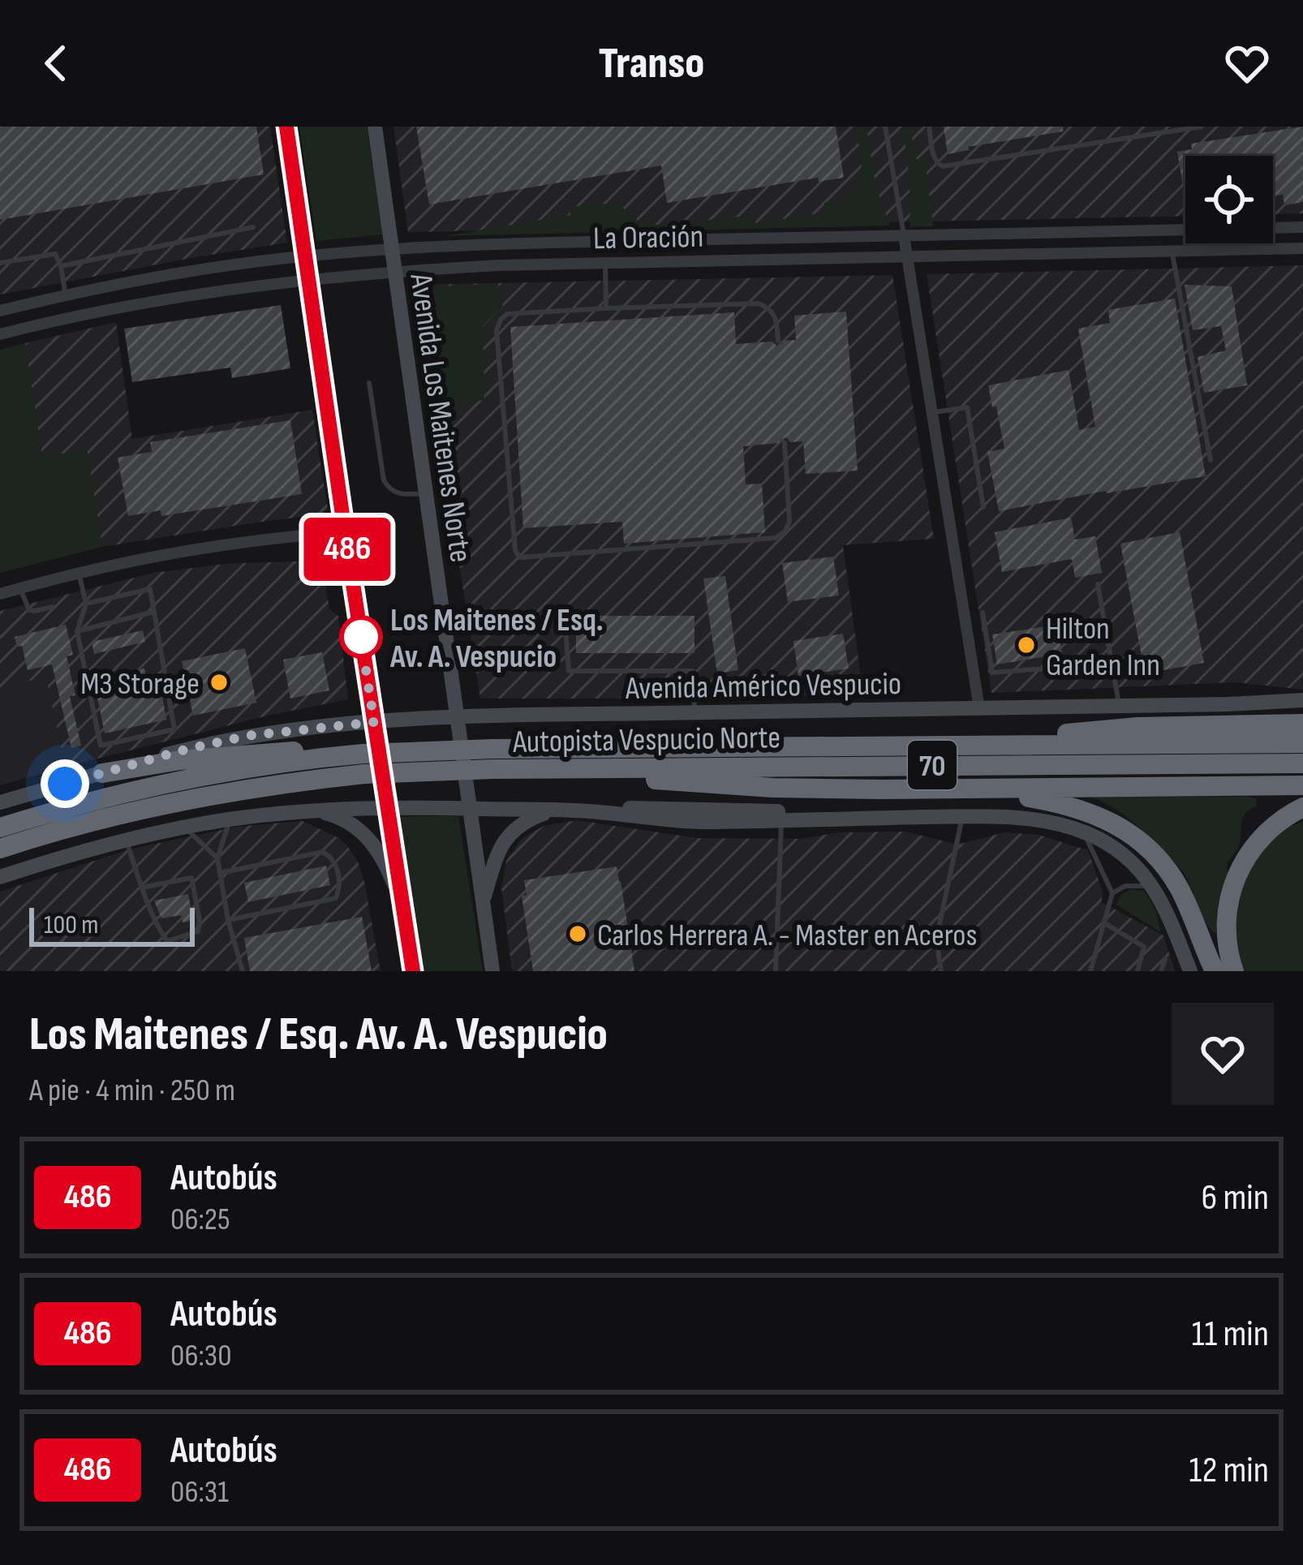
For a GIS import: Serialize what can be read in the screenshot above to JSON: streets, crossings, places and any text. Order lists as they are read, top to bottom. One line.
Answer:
{"streets":{"highway":["Autopista Vespucio Norte","70"],"street":["La Oración","Avenida Los Maitenes Norte","Avenida Américo Vespucio"]},"crossings":[["La Oración","Avenida Los Maitenes Norte"],["Avenida Los Maitenes Norte","Avenida Américo Vespucio"]],"places":["Los Maitenes / Esq. Av. A. Vespucio","Hilton Garden Inn","M3 Storage","Carlos Herrera A. - Master en Aceros"],"lines":["bus line 486"],"scale_bar":"100 m","page":{"header":"Transo","on_map":"486","scale":"100 m","heading":["Los Maitenes / Esq. Av. A. Vespucio","A pie · 4 min · 250 m"],"list":[{"mark":"486","name":"Autobús","note":"06:25","value":"6 min"},{"mark":"486","name":"Autobús","note":"06:30","value":"11 min"},{"mark":"486","name":"Autobús","note":"06:31","value":"12 min"}]}}
